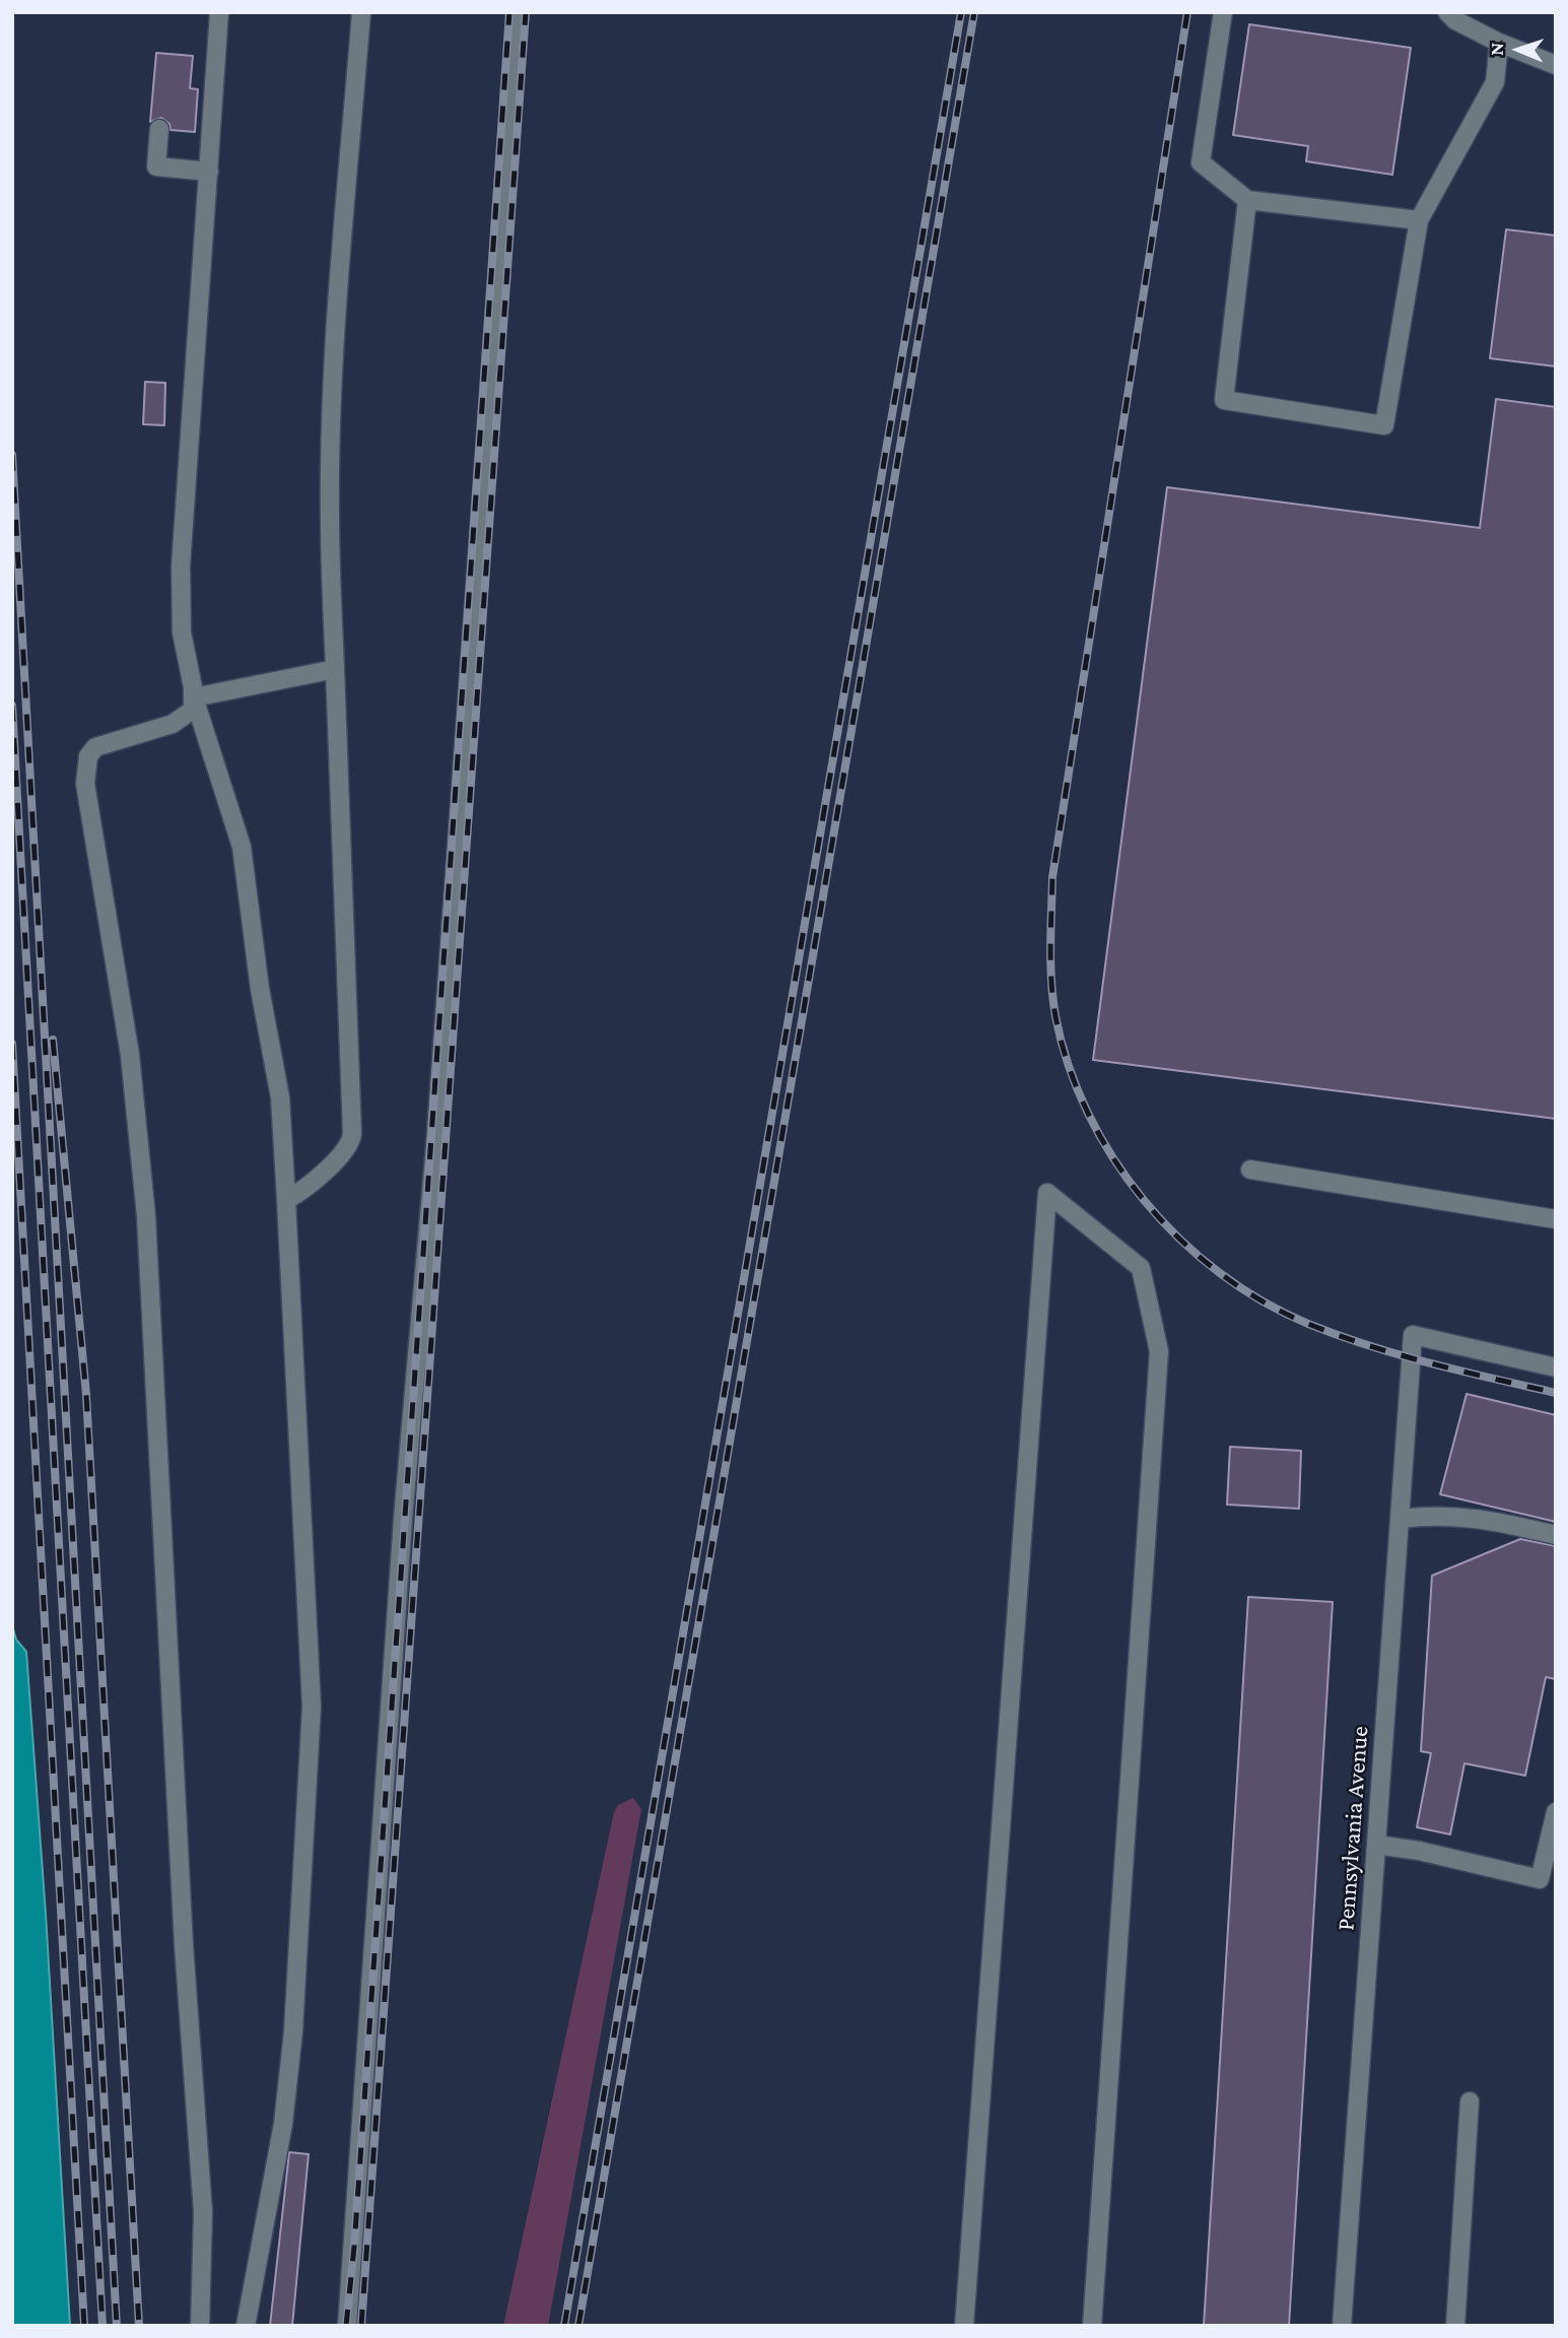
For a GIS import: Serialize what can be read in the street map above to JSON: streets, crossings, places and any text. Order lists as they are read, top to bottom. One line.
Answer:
{"streets":{"street":["Pennsylvania Avenue"]},"north":"left"}
